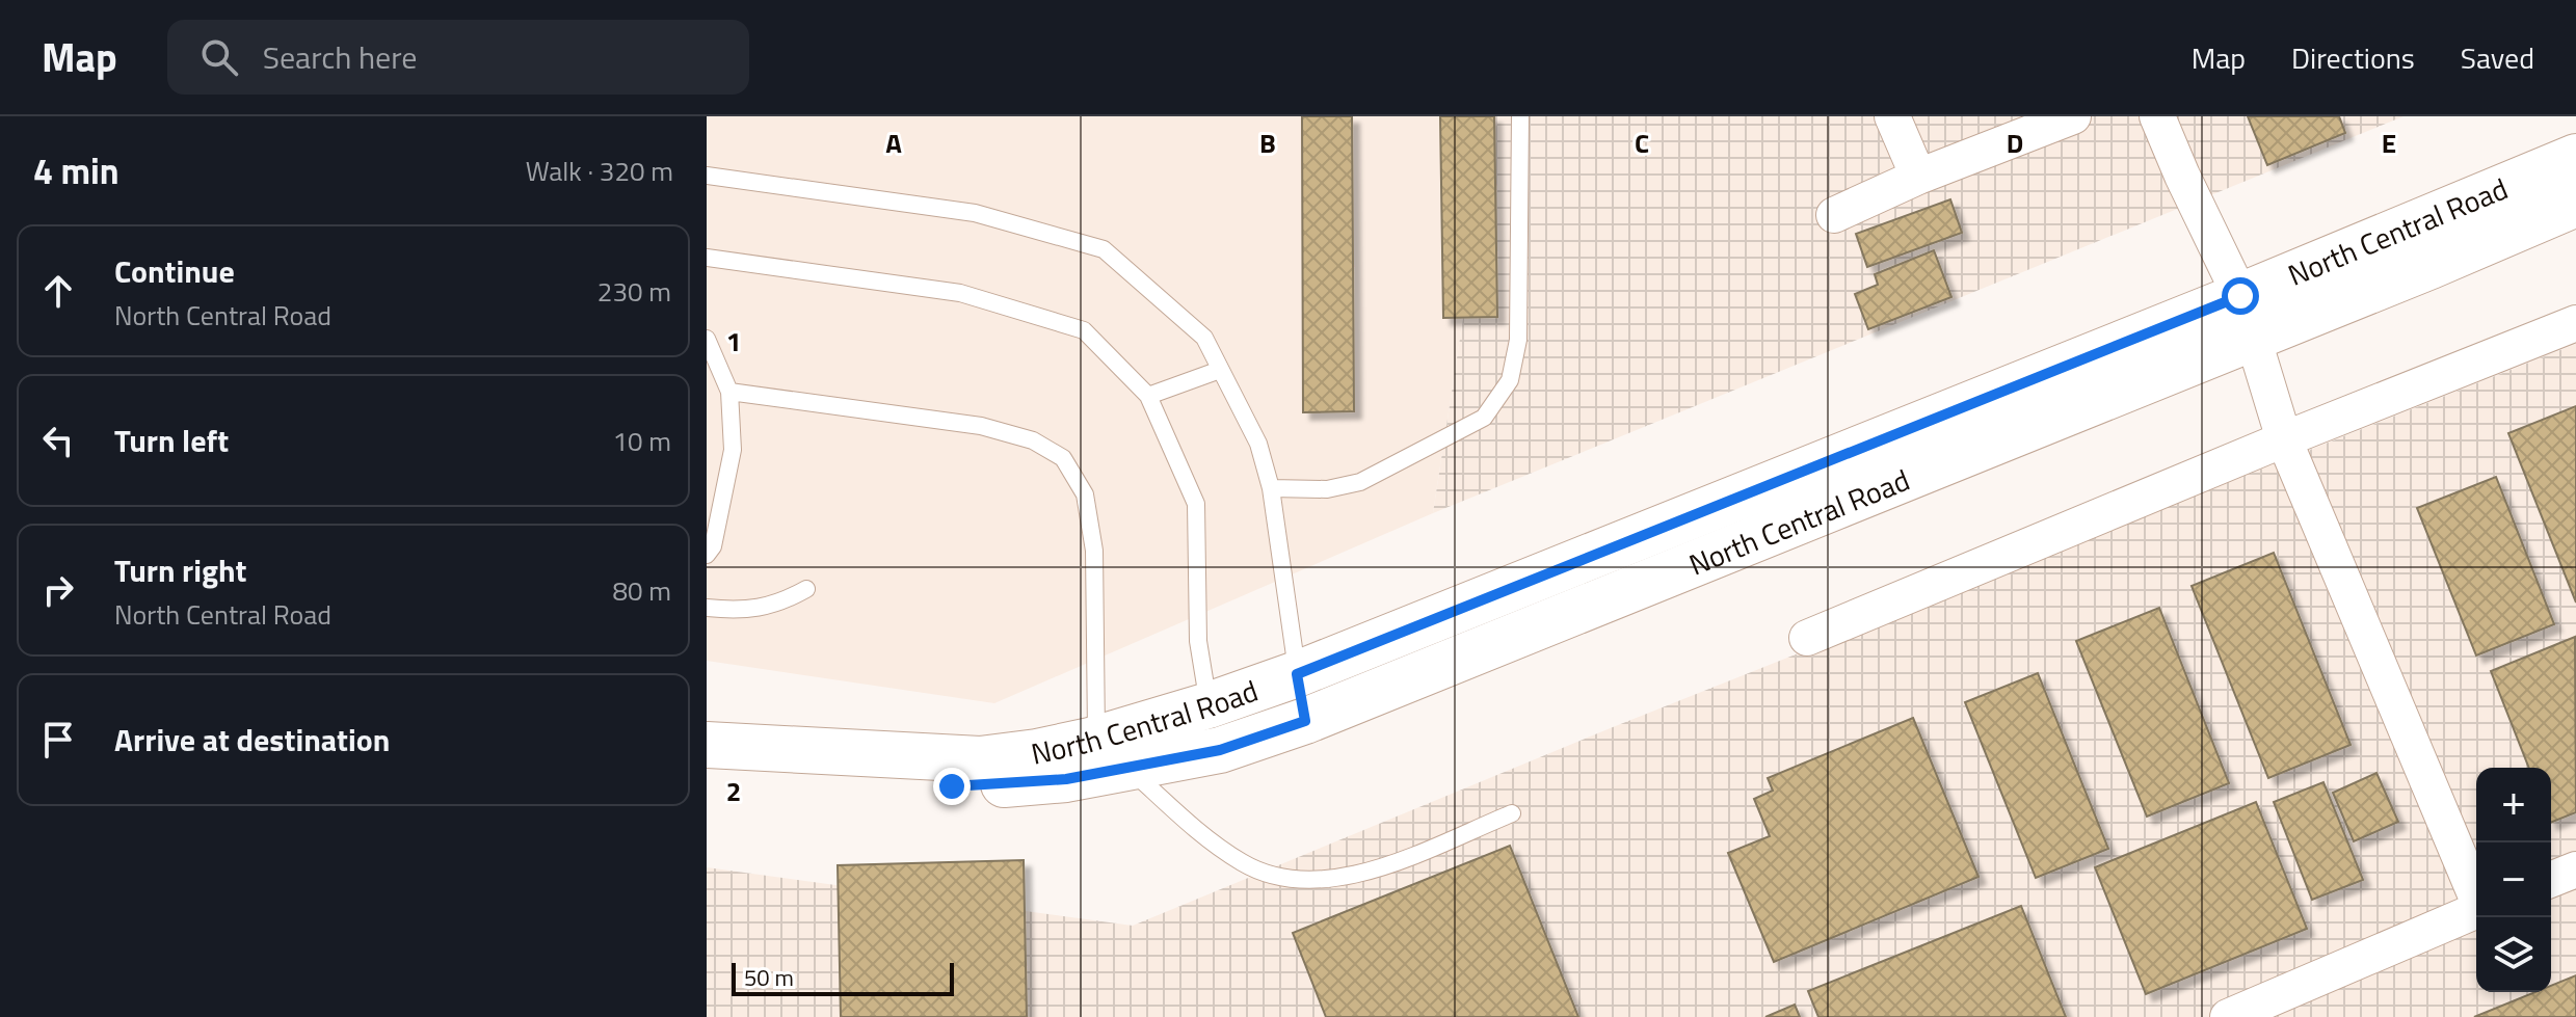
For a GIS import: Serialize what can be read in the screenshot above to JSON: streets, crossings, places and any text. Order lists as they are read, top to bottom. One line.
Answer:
{"streets":{"main road":["North Central Road"]},"scale_bar":"50 m","page":{"header":"Map","search":"Search here","nav":["Map","Directions","Saved"],"heading":["4 min","Walk · 320 m"],"list":[["Continue","North Central Road","230 m"],["Turn left","10 m"],["Turn right","North Central Road","80 m"],"Arrive at destination"],"map_buttons":["+","−"],"scale":"50 m"},"grid":{"columns":["A","B","C","D","E"],"rows":["1","2"]}}
